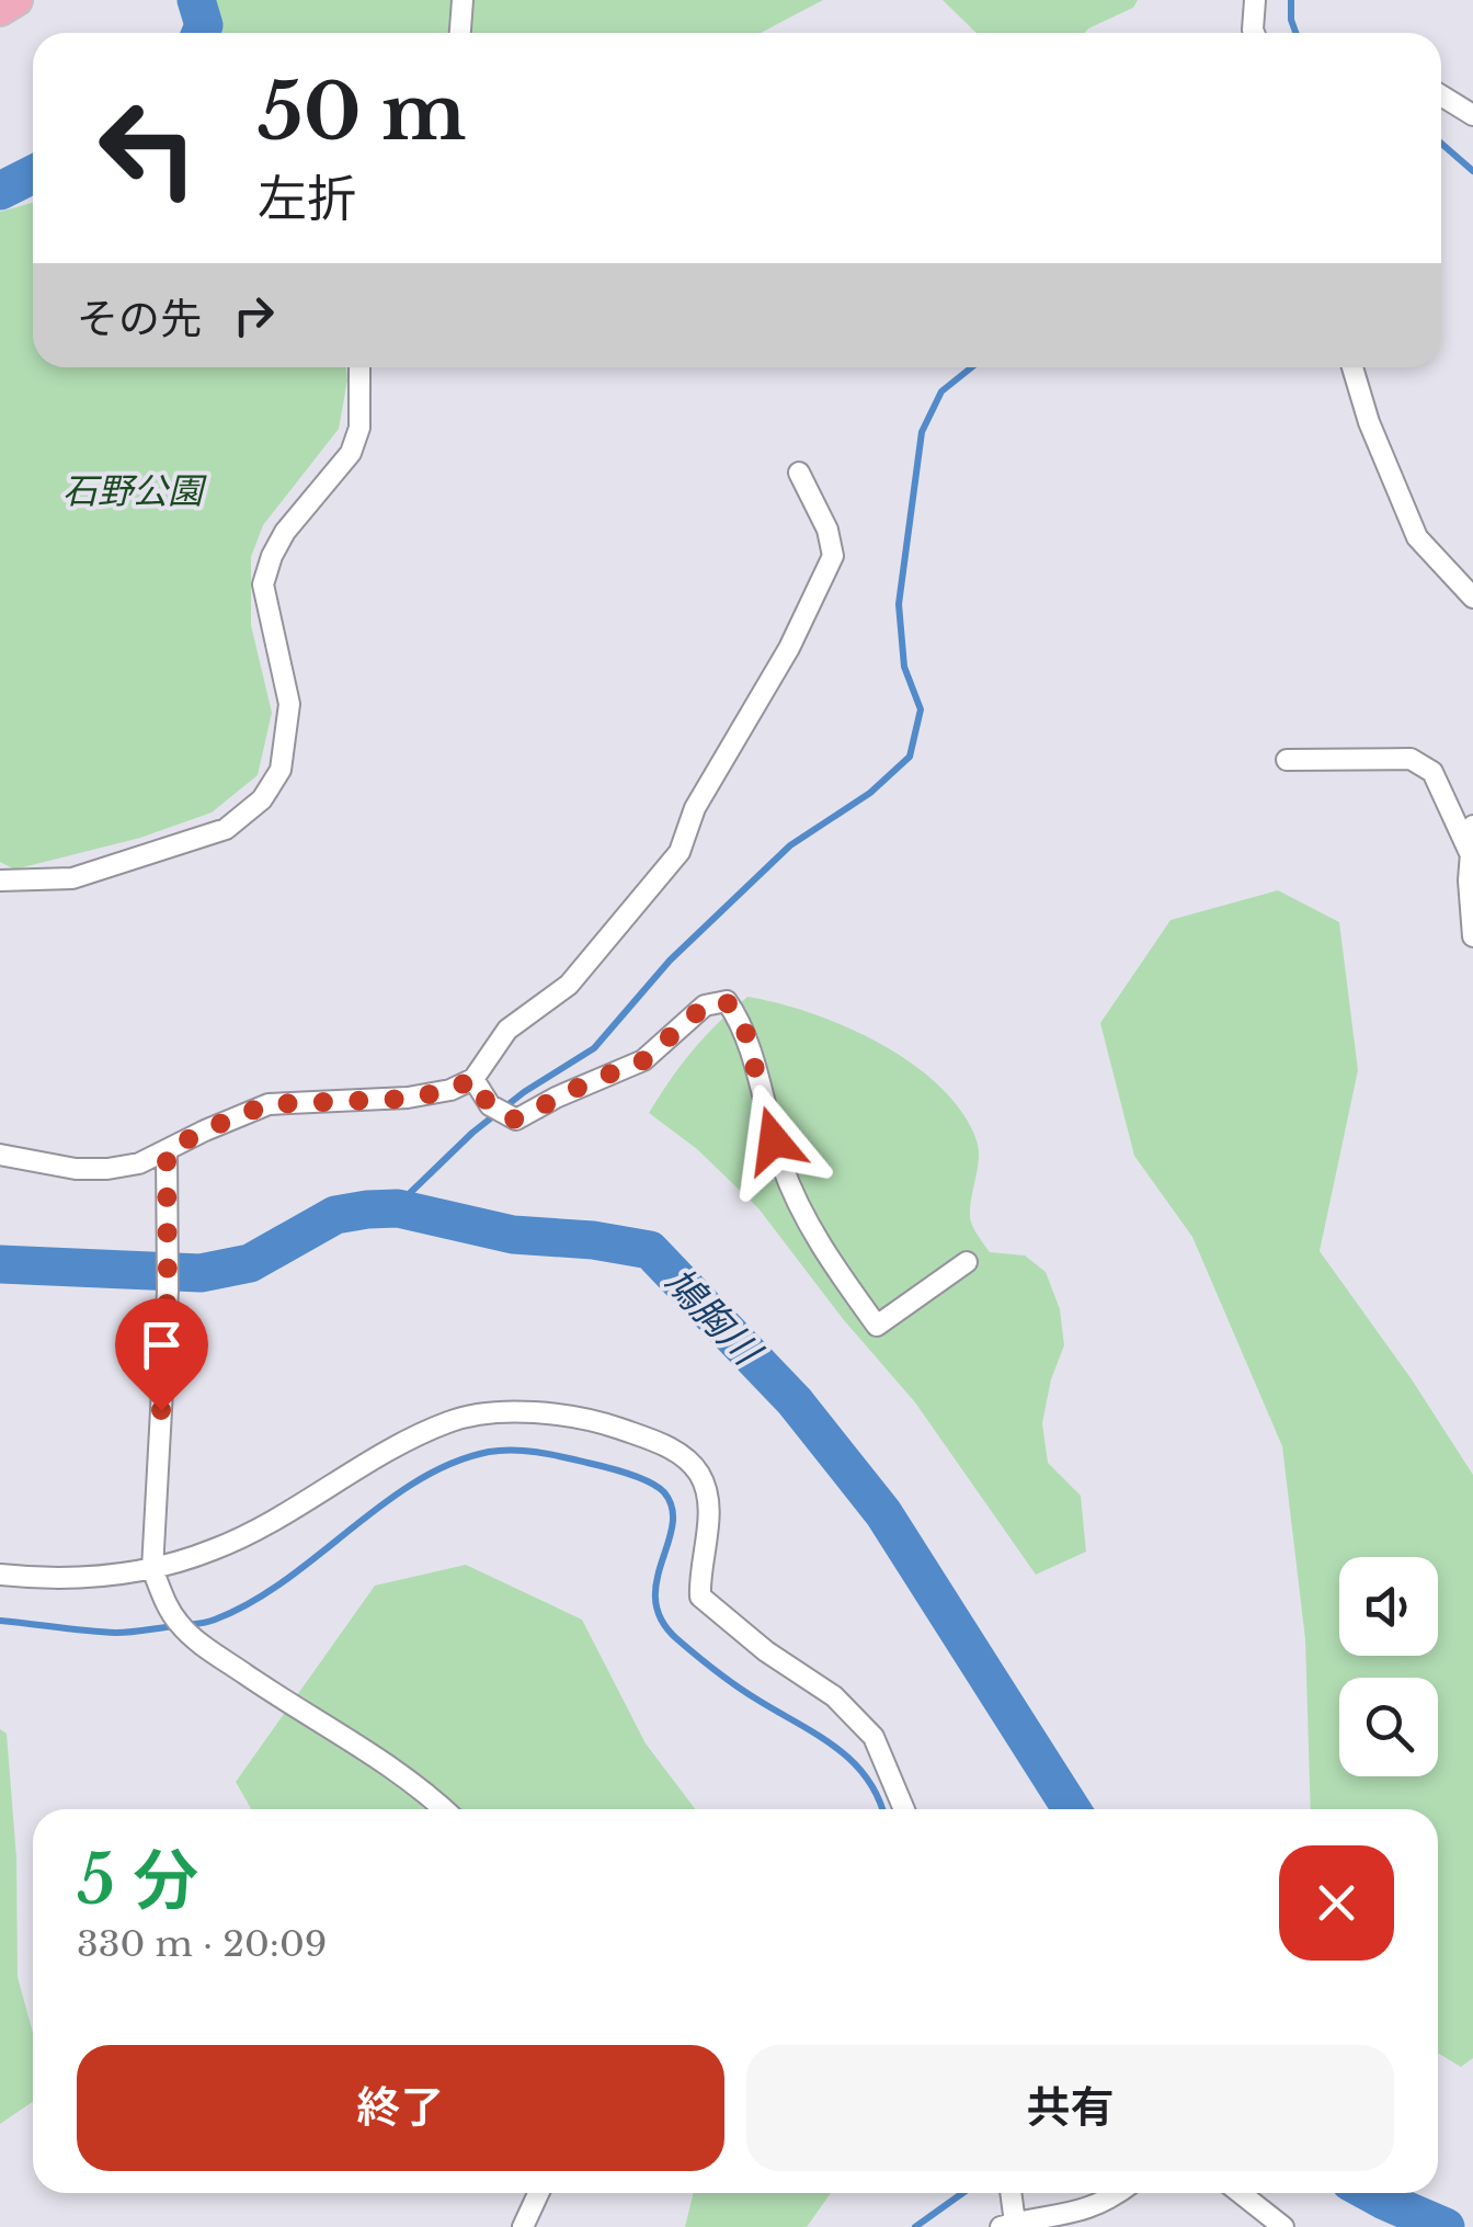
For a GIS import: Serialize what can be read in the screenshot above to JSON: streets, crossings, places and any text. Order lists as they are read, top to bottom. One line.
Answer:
{"water":["鳩胸川"],"parks":["石野公園"],"page":{"turn":["50 m","左折"],"then":"その先","heading":["5 分","330 m · 20:09"],"buttons":["終了","共有"]}}
